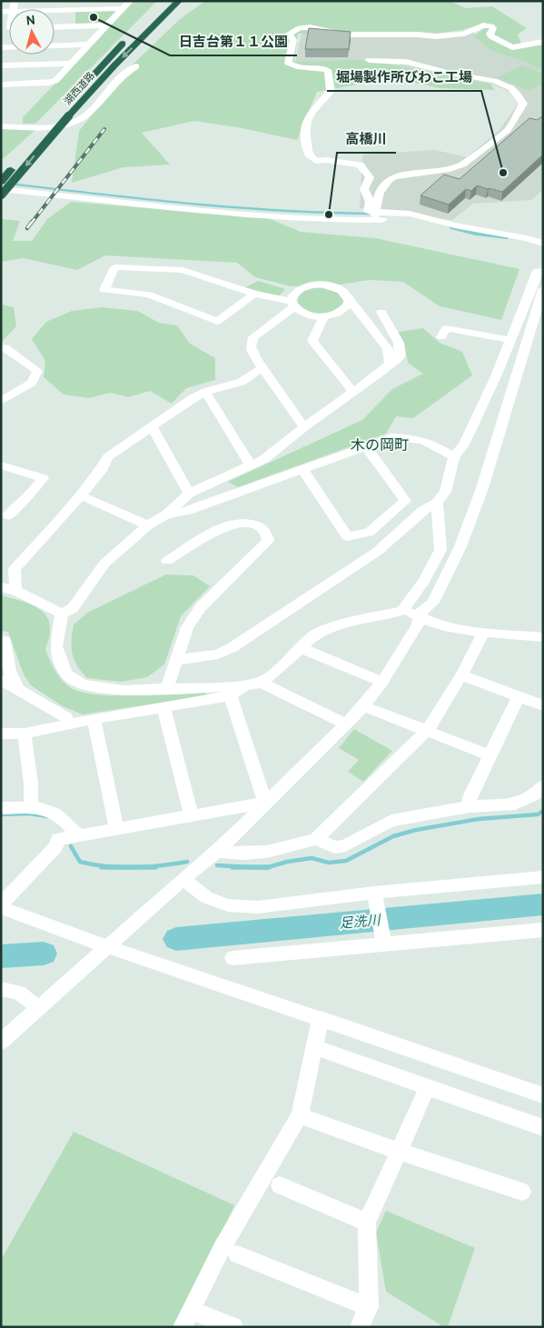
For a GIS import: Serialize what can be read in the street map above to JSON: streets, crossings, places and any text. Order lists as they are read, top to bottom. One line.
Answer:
{"streets":{"highway":["湖西道路"]},"districts":["木の岡町"],"water":["足洗川"],"places":["日吉台第１１公園","堀場製作所びわこ工場","高橋川"],"north":"top"}
